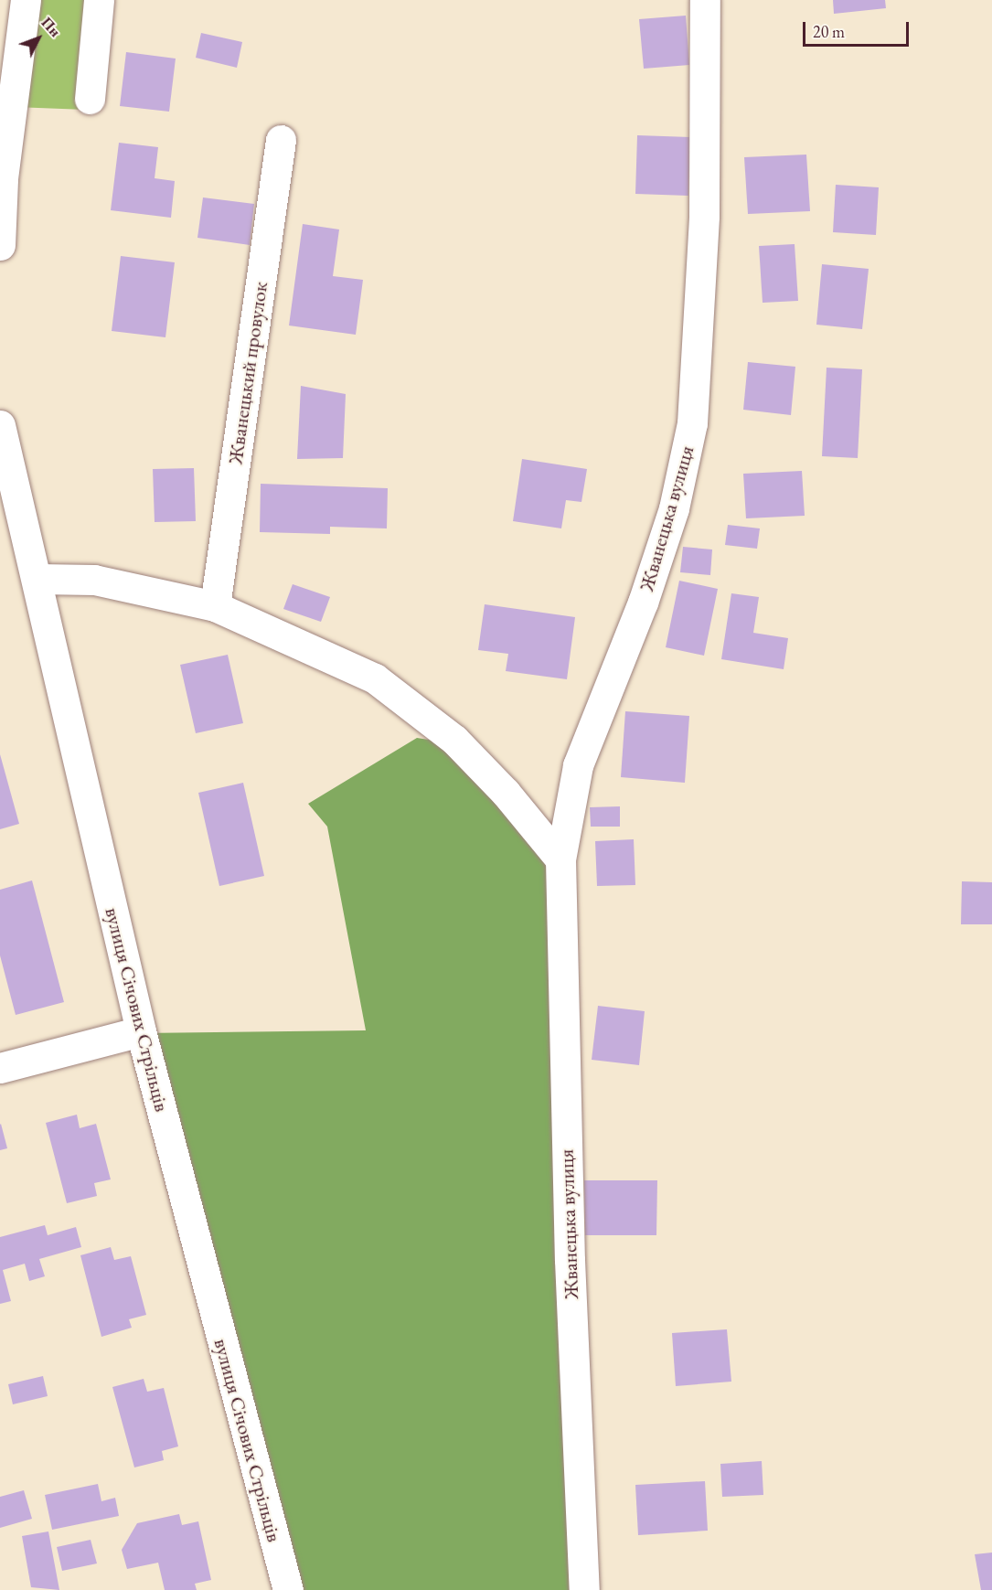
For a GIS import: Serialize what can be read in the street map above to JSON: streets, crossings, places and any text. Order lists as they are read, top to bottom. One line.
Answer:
{"streets":{"street":["Жванецький провулок","Жванецька вулиця","вулиця Січових Стрільців"]},"scale_bar":"20 m","north":"top right"}
